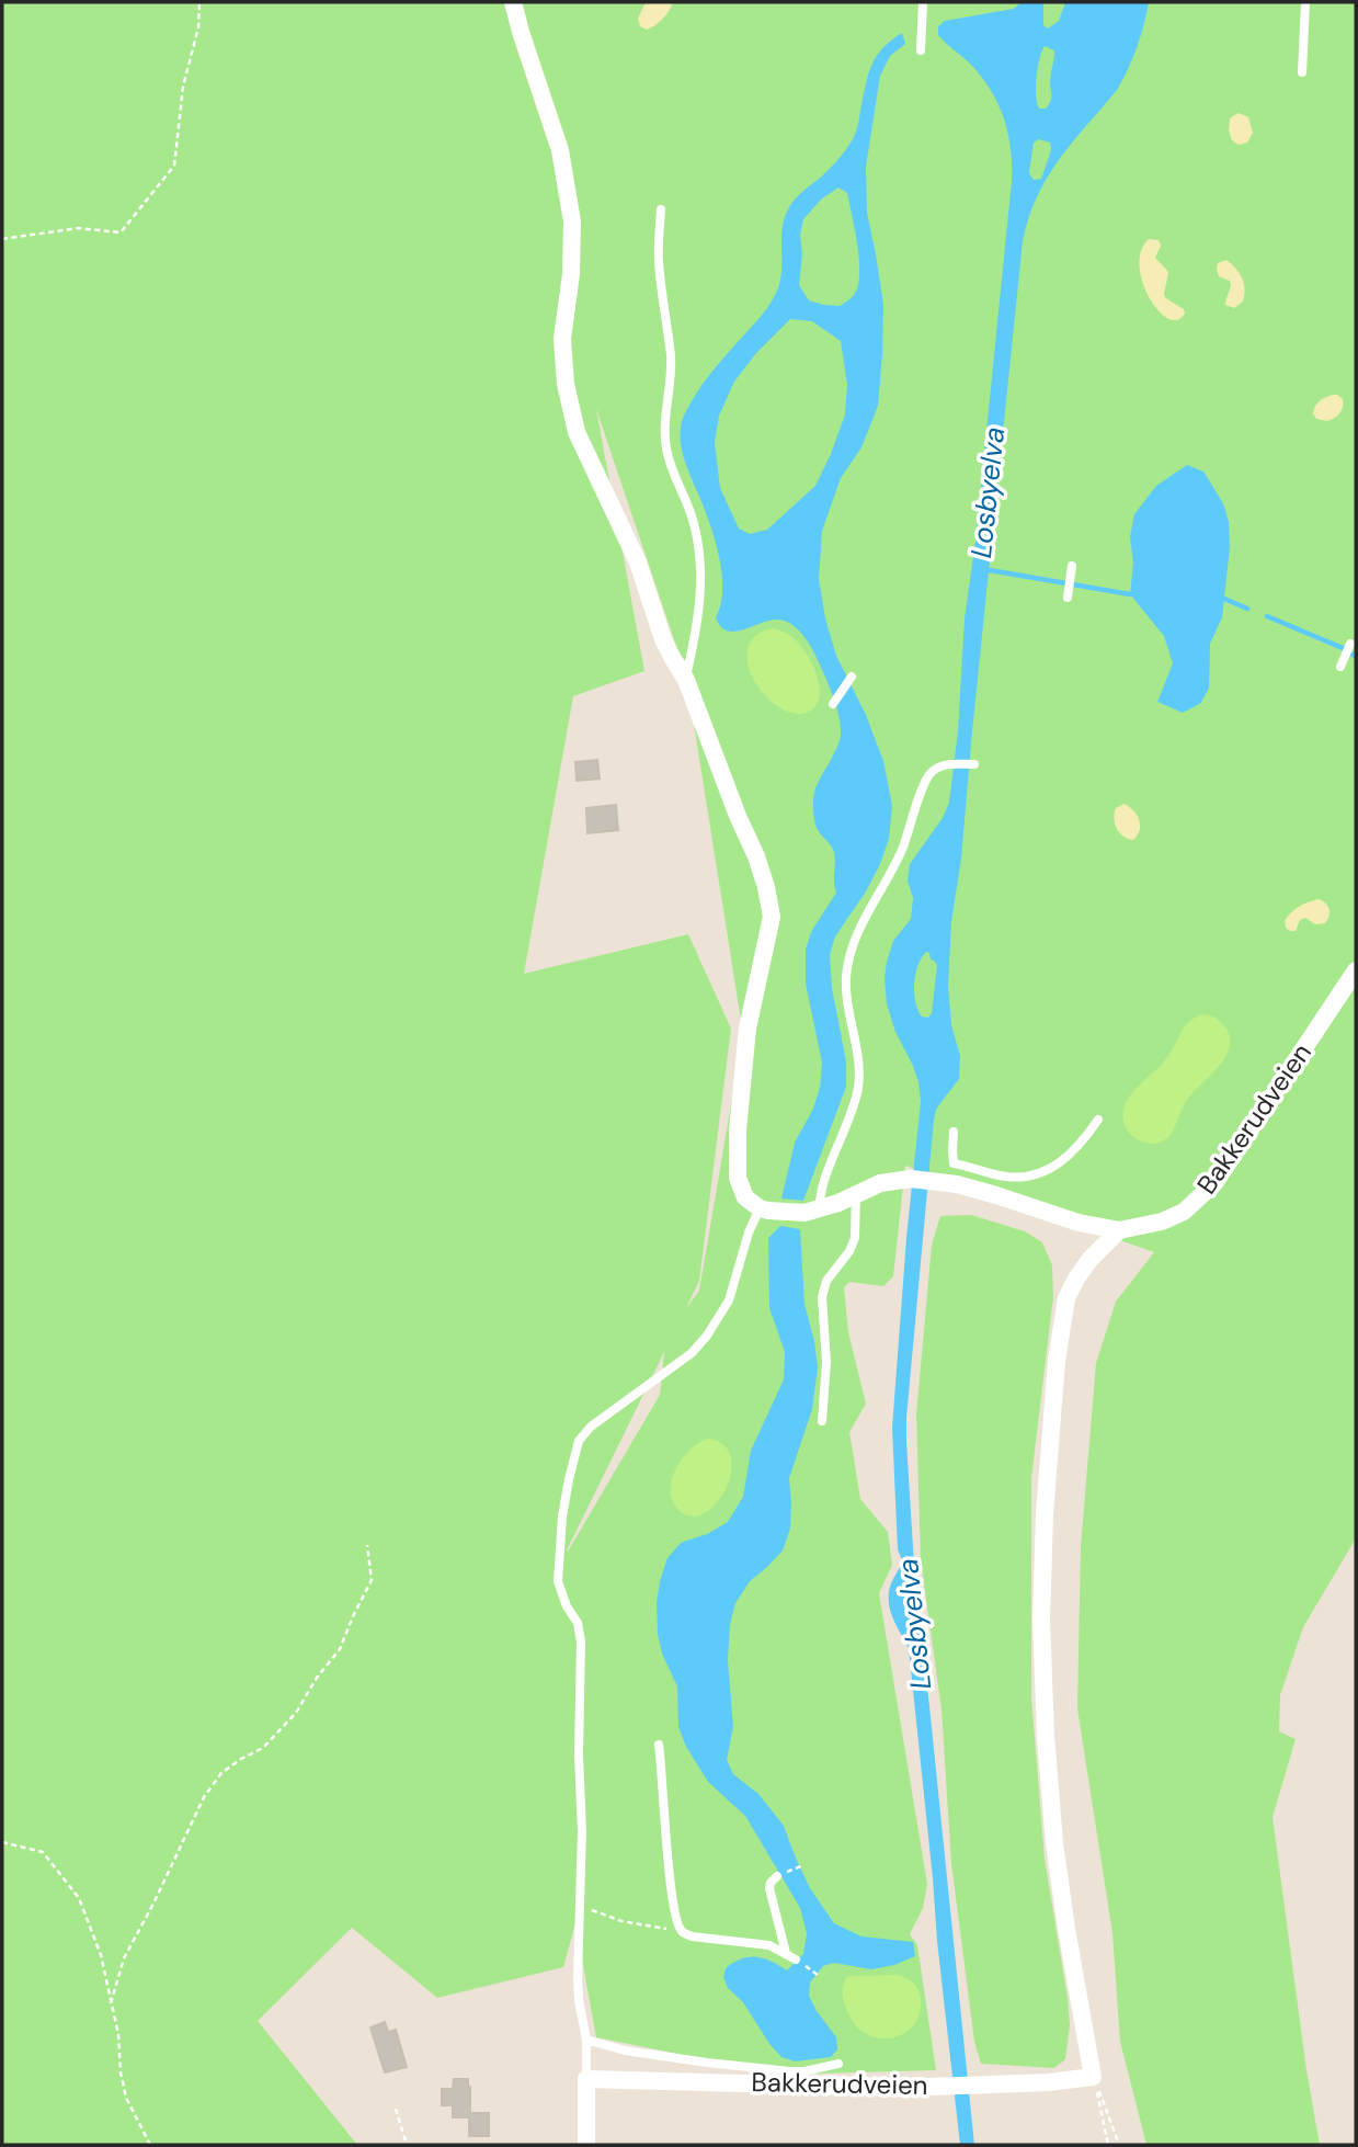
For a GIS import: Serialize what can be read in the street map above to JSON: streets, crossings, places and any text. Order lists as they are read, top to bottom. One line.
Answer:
{"streets":{"street":["Bakkerudveien"]},"water":["Losbyelva"]}
